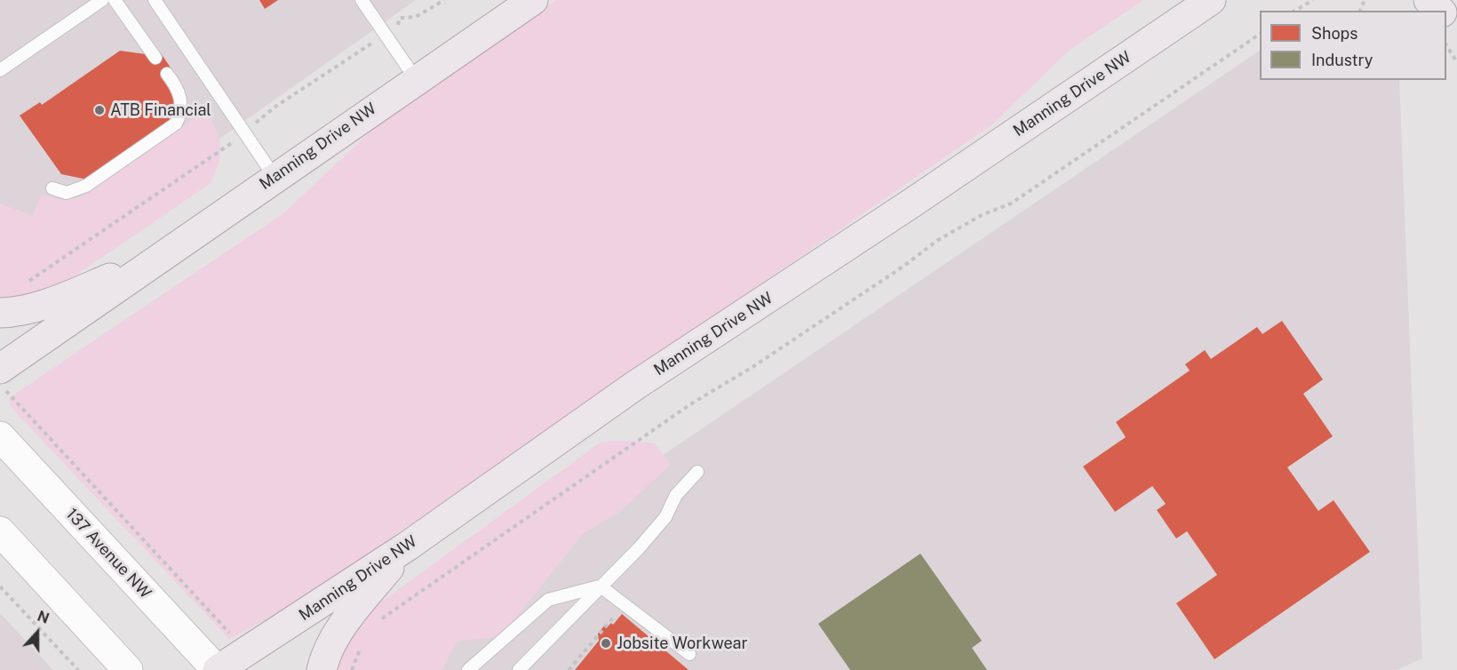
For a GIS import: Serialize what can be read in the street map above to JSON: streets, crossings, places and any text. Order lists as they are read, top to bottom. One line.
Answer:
{"streets":{"main road":["Manning Drive NW","137 Avenue NW"]},"crossings":[["Manning Drive NW","137 Avenue NW"]],"places":["ATB Financial","Jobsite Workwear"],"legend":["Shops","Industry"],"north":"top"}
